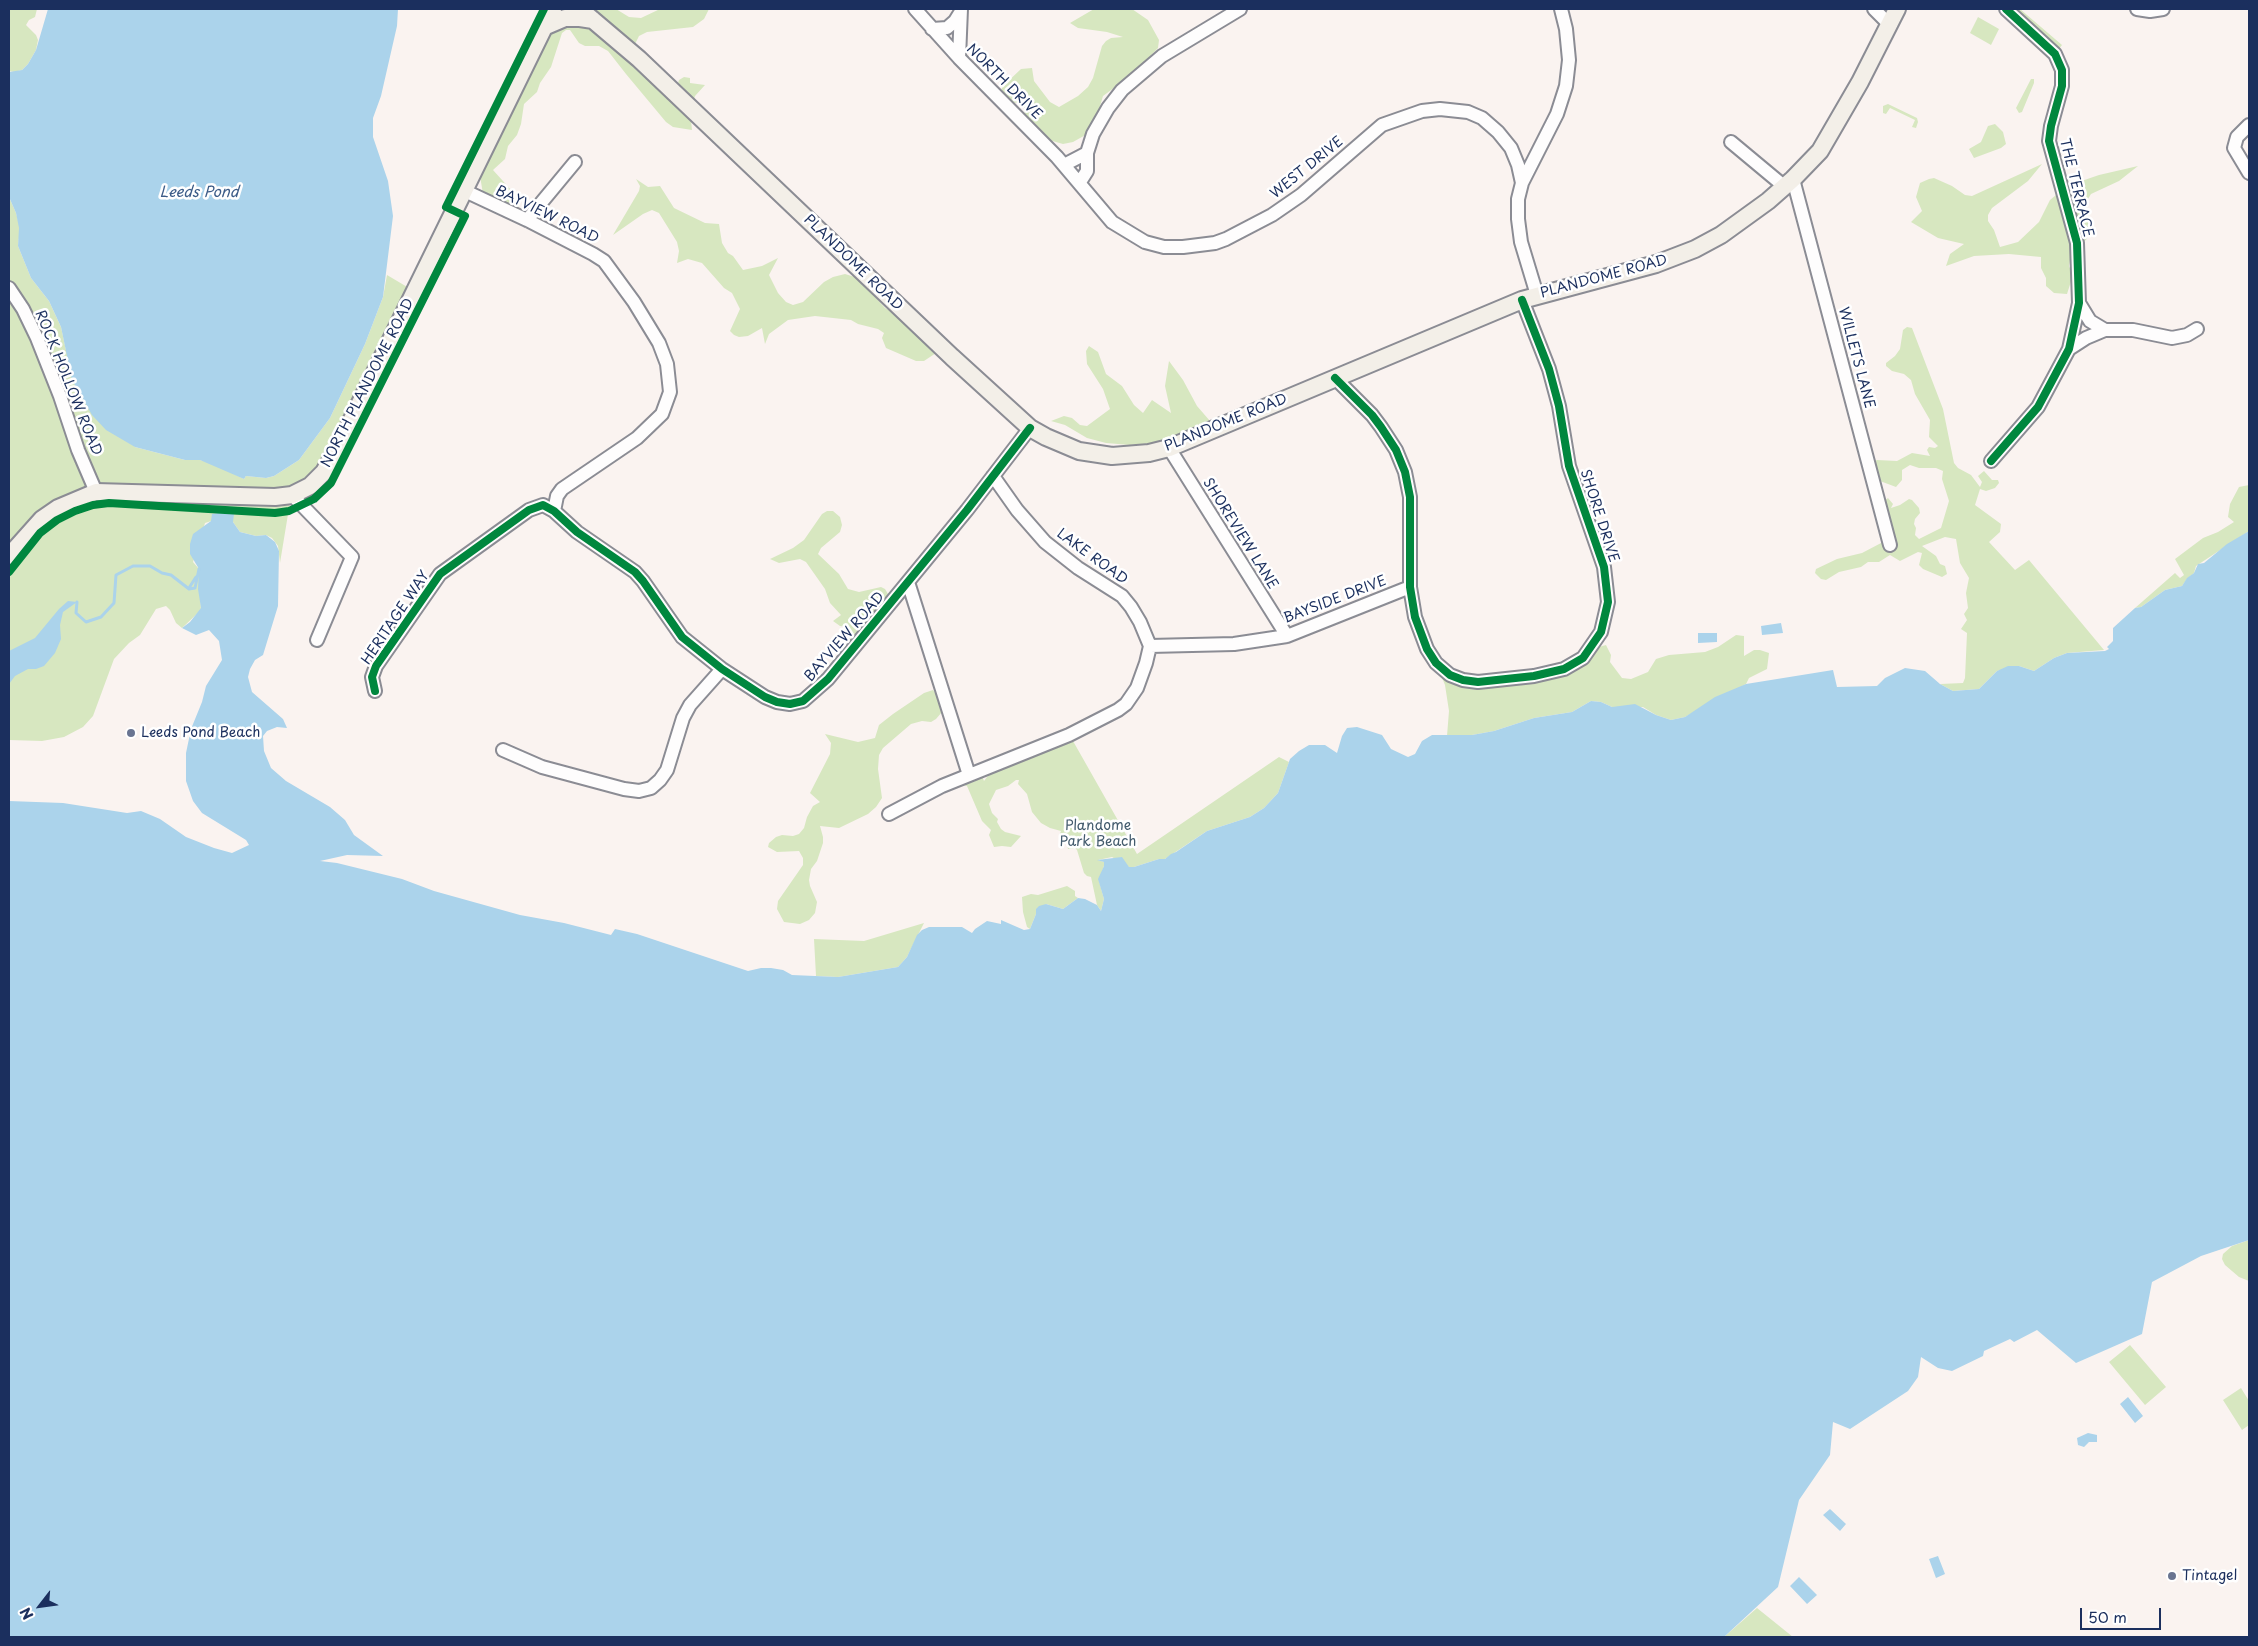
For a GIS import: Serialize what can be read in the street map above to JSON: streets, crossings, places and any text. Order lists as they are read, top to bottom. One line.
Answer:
{"streets":{"main road":["PLANDOME ROAD","NORTH PLANDOME ROAD"],"street":["NORTH DRIVE","WEST DRIVE","THE TERRACE","BAYVIEW ROAD","WILLETS LANE","ROCK HOLLOW ROAD","SHORE DRIVE","SHOREVIEW LANE","LAKE ROAD","BAYSIDE DRIVE","HERITAGE WAY"]},"crossings":[["NORTH DRIVE","WEST DRIVE"],["WEST DRIVE","SHORE DRIVE"],["BAYVIEW ROAD","PLANDOME ROAD"],["BAYVIEW ROAD","NORTH PLANDOME ROAD"],["BAYVIEW ROAD","LAKE ROAD"],["BAYVIEW ROAD","HERITAGE WAY"],["PLANDOME ROAD","WILLETS LANE"],["PLANDOME ROAD","SHORE DRIVE"],["PLANDOME ROAD","SHOREVIEW LANE"],["ROCK HOLLOW ROAD","NORTH PLANDOME ROAD"],["SHORE DRIVE","BAYSIDE DRIVE"],["SHOREVIEW LANE","BAYSIDE DRIVE"],["LAKE ROAD","BAYSIDE DRIVE"]],"water":["Leeds Pond"],"parks":["Plandome Park Beach"],"places":["Leeds Pond Beach","Tintagel"],"scale_bar":"50 m","north":"bottom left"}
